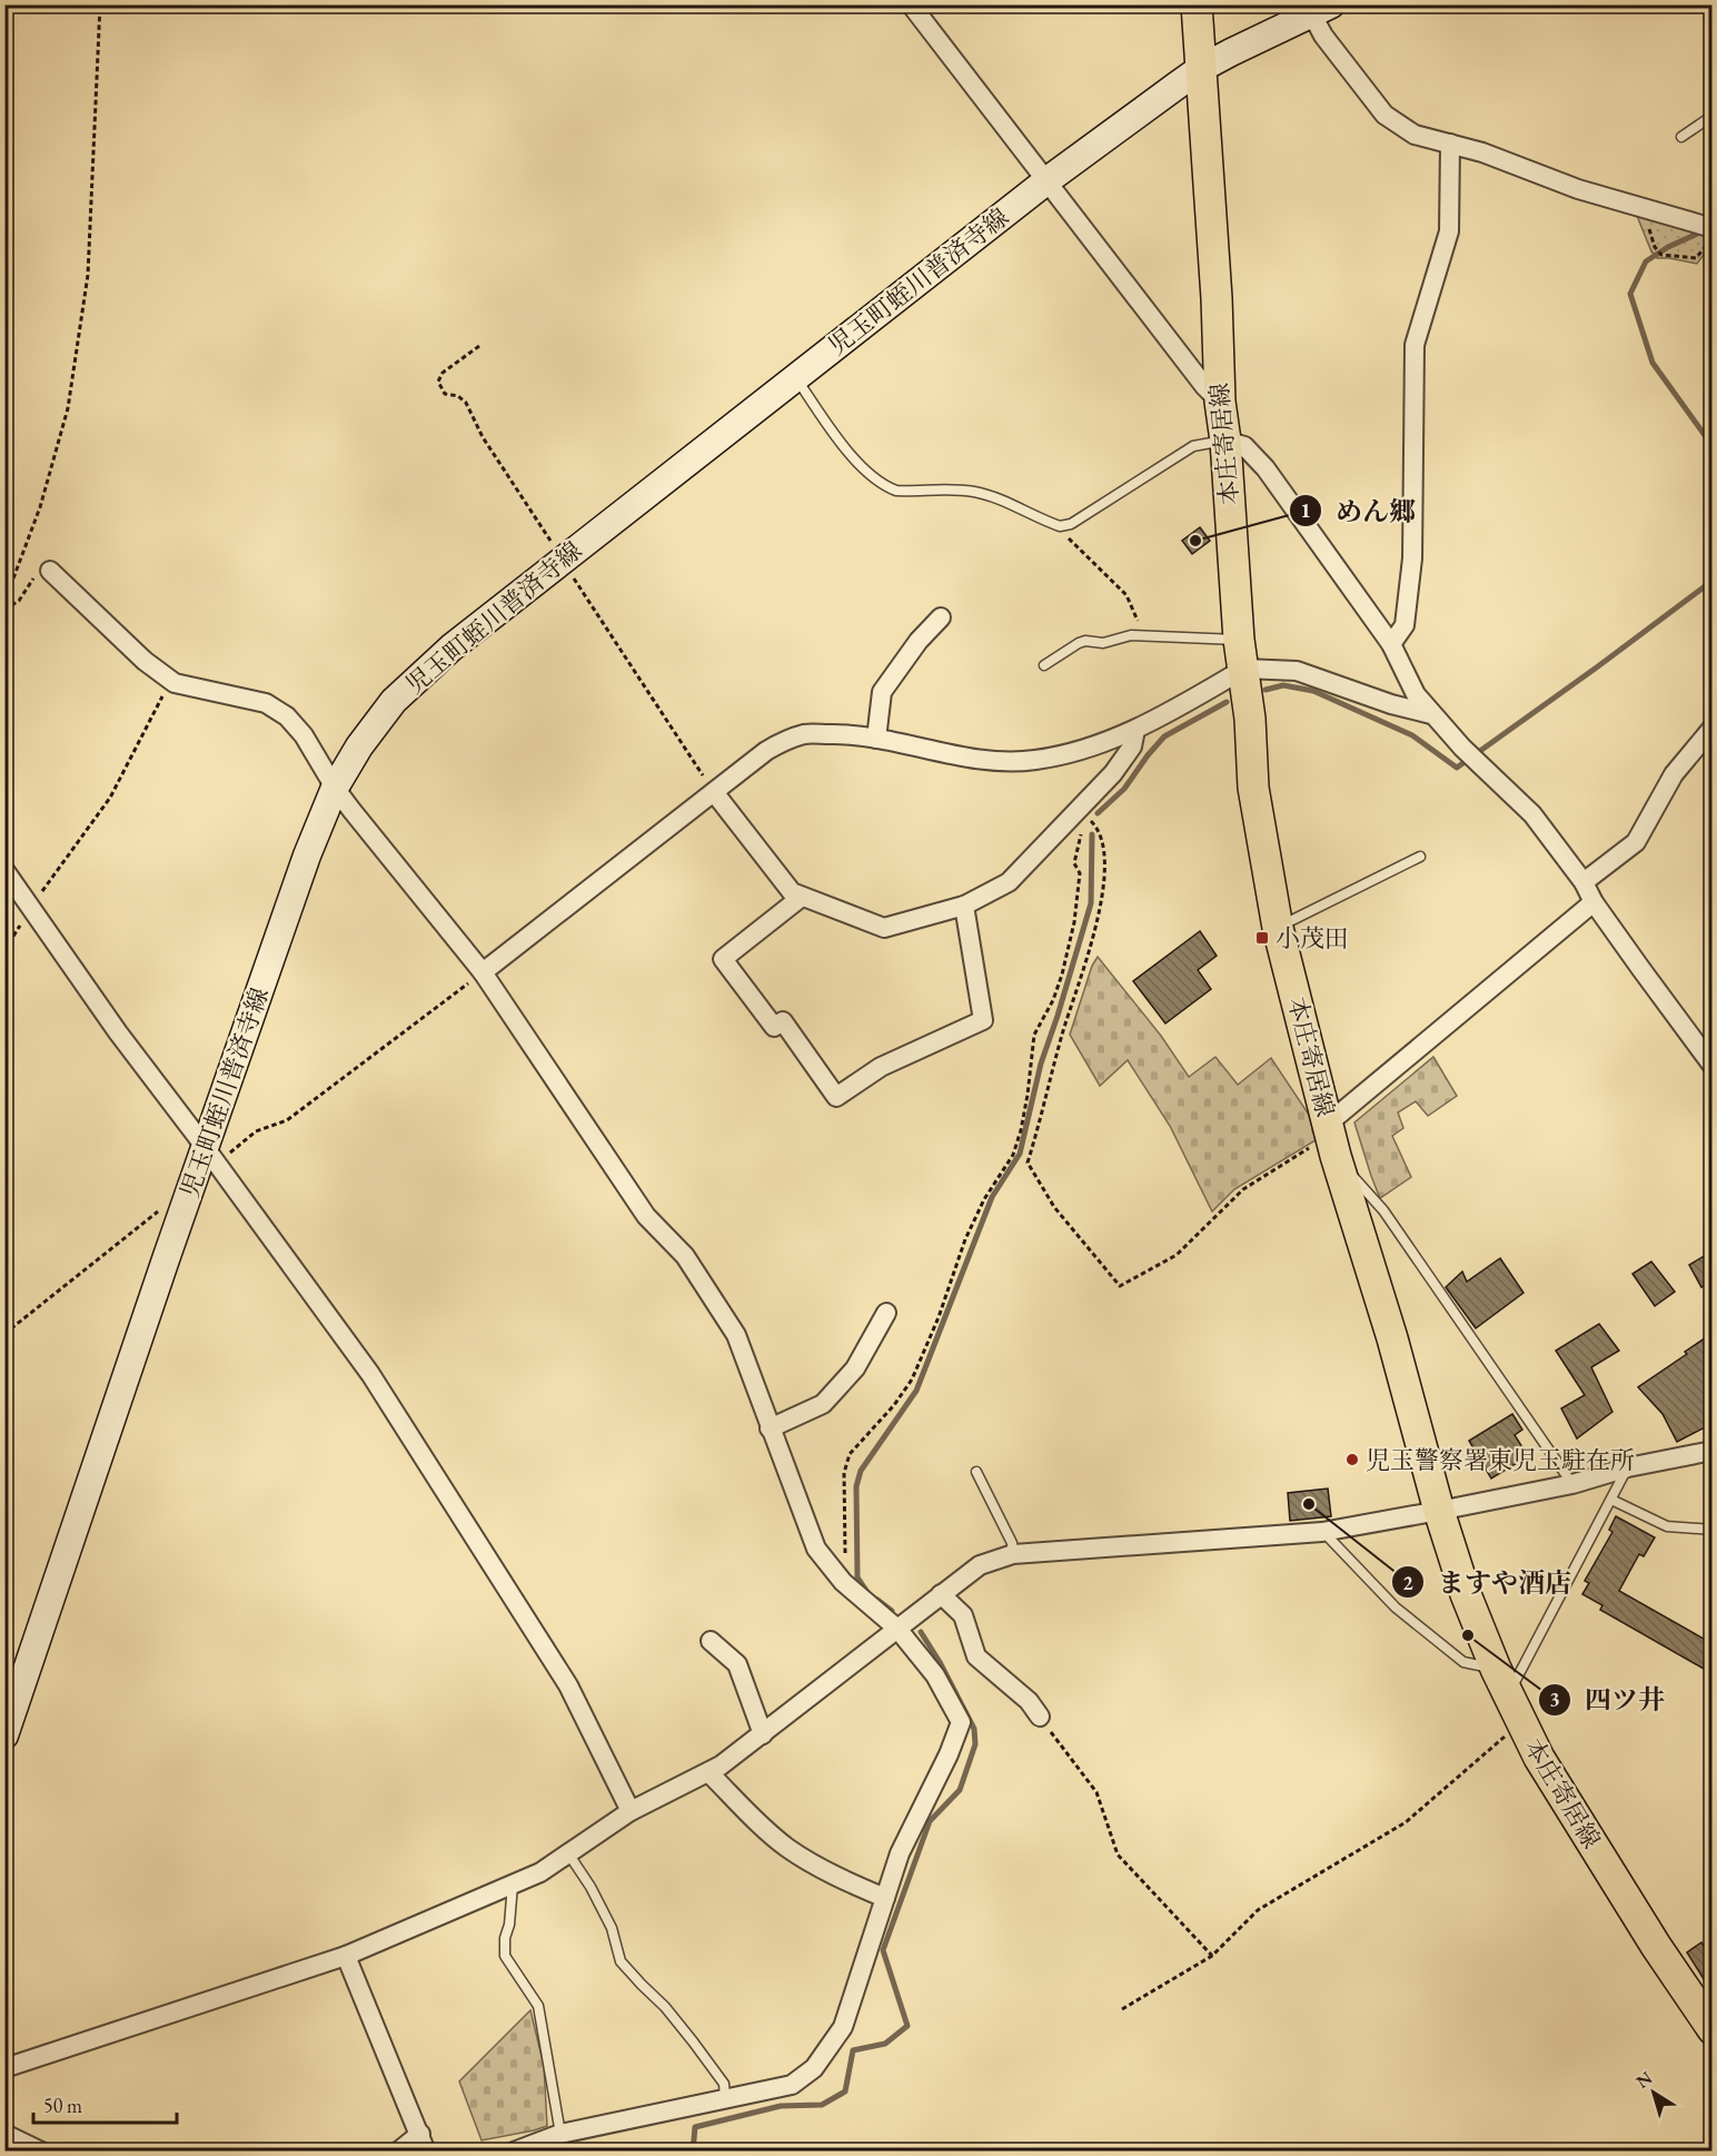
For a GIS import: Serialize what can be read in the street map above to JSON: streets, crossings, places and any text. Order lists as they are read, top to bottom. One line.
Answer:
{"streets":{"main road":["児玉町蛭川普済寺線","本庄寄居線"]},"crossings":[["児玉町蛭川普済寺線","本庄寄居線"]],"places":{"other":["めん郷","児玉警察署東児玉駐在所","ますや酒店","四ツ井"],"transit":["小茂田"]},"scale_bar":"50 m","north":"top left"}
